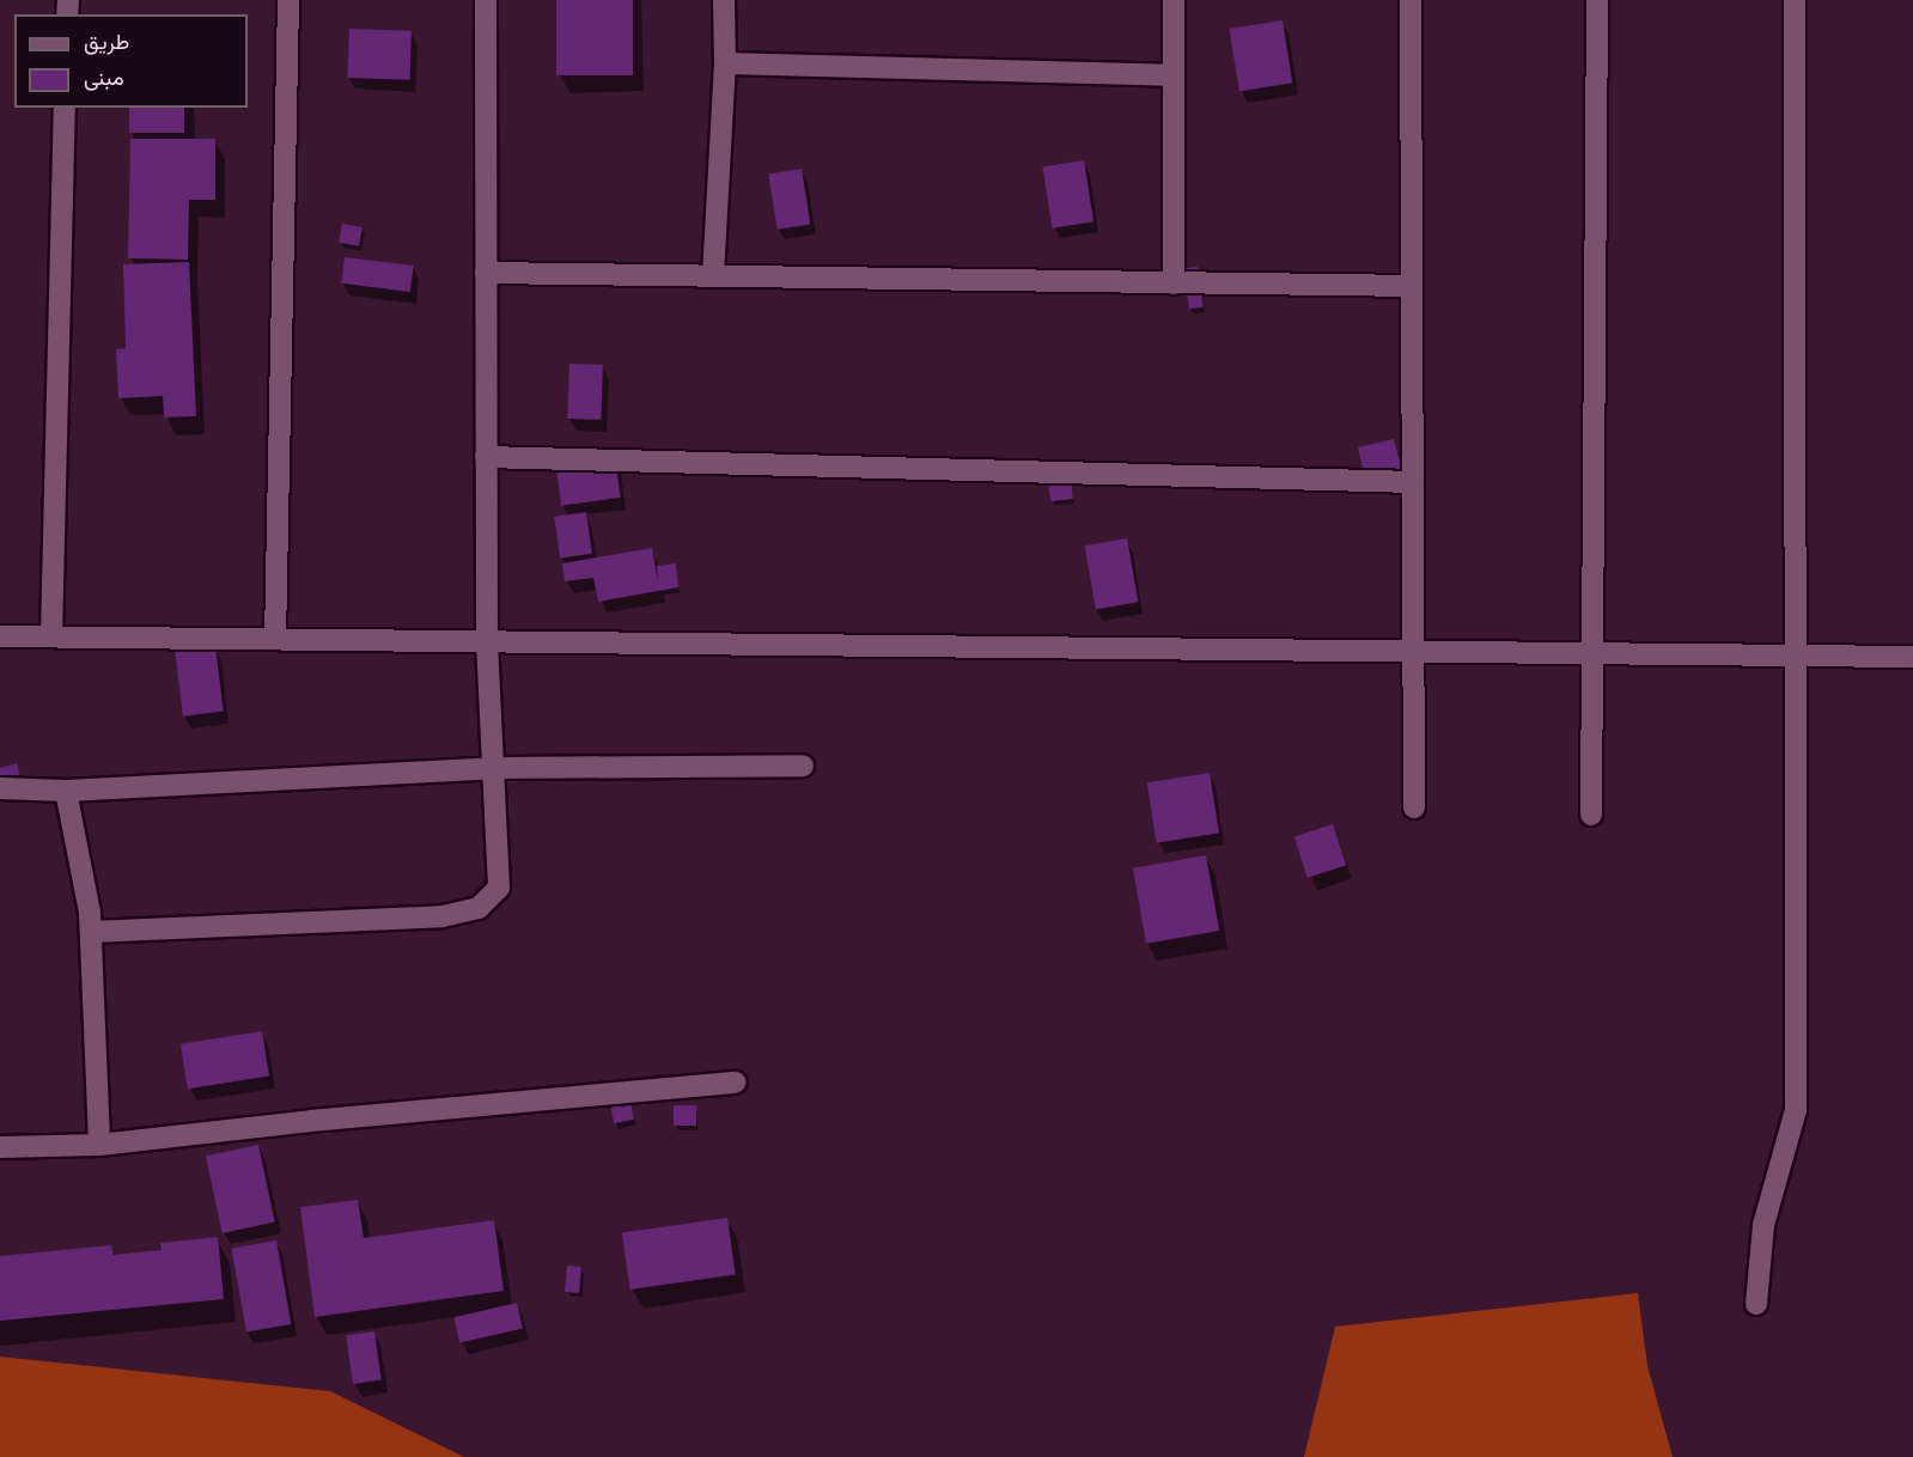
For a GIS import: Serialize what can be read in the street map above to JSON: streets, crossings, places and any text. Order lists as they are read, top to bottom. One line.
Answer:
{"legend":["طريق","مبنى"]}
